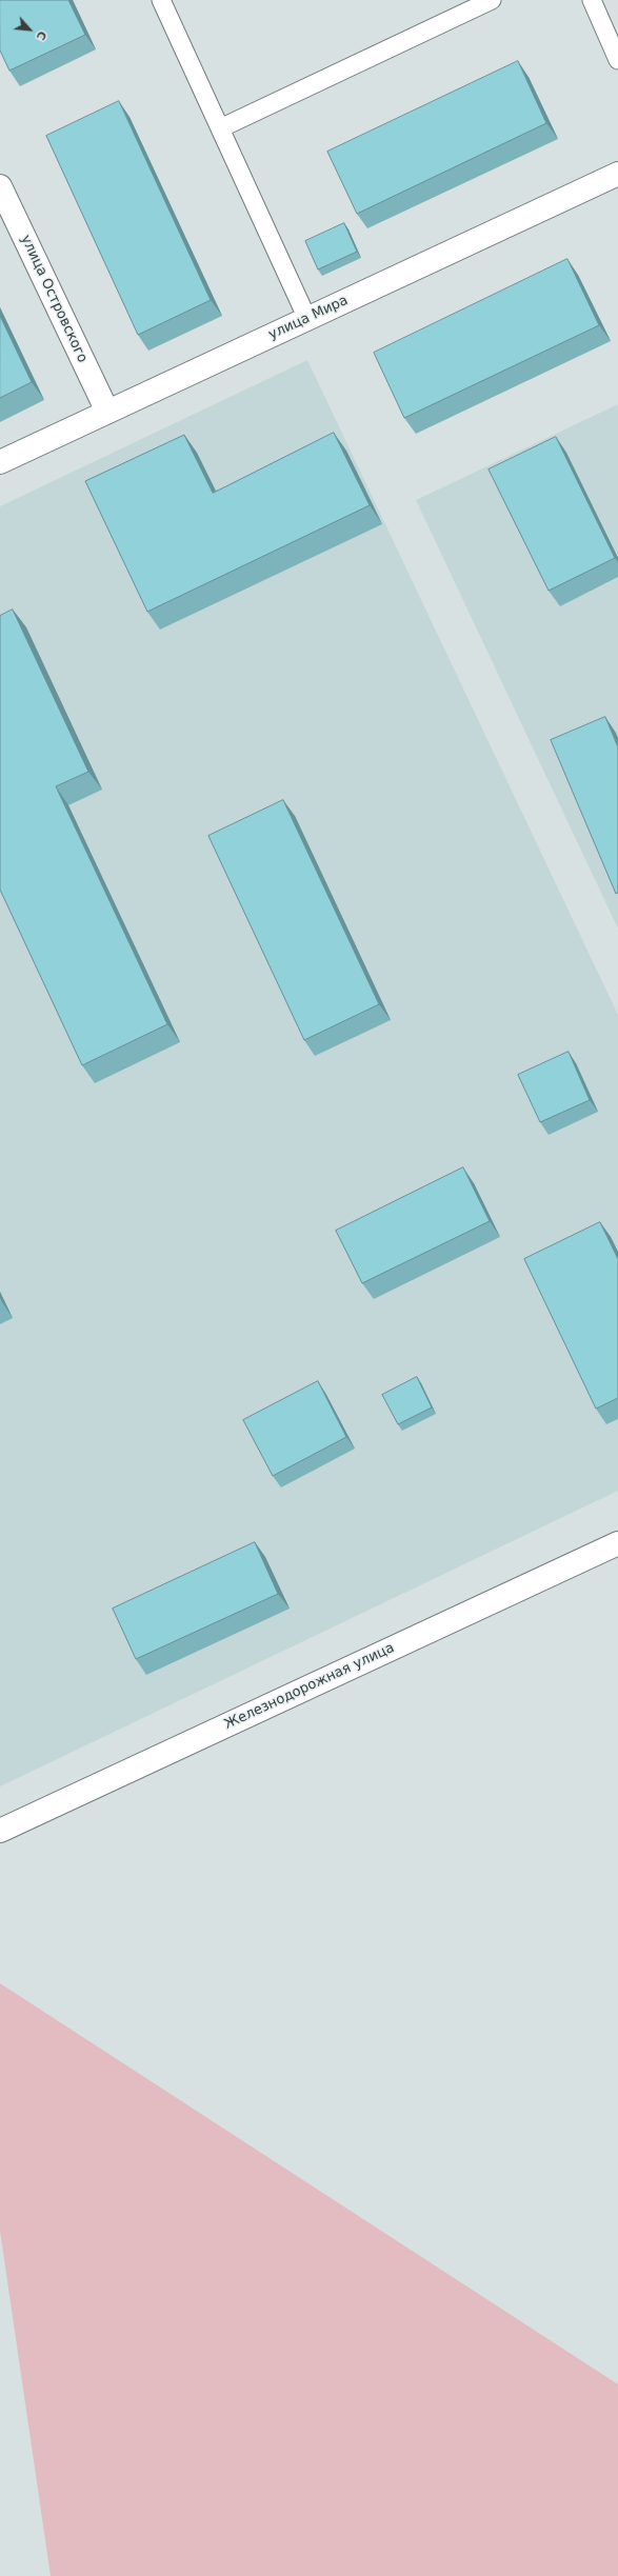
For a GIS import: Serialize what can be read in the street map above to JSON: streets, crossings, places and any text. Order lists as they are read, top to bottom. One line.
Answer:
{"streets":{"street":["улица Островского","улица Мира","Железнодорожная улица"]},"crossings":[["улица Островского","улица Мира"]],"north":"bottom right"}
